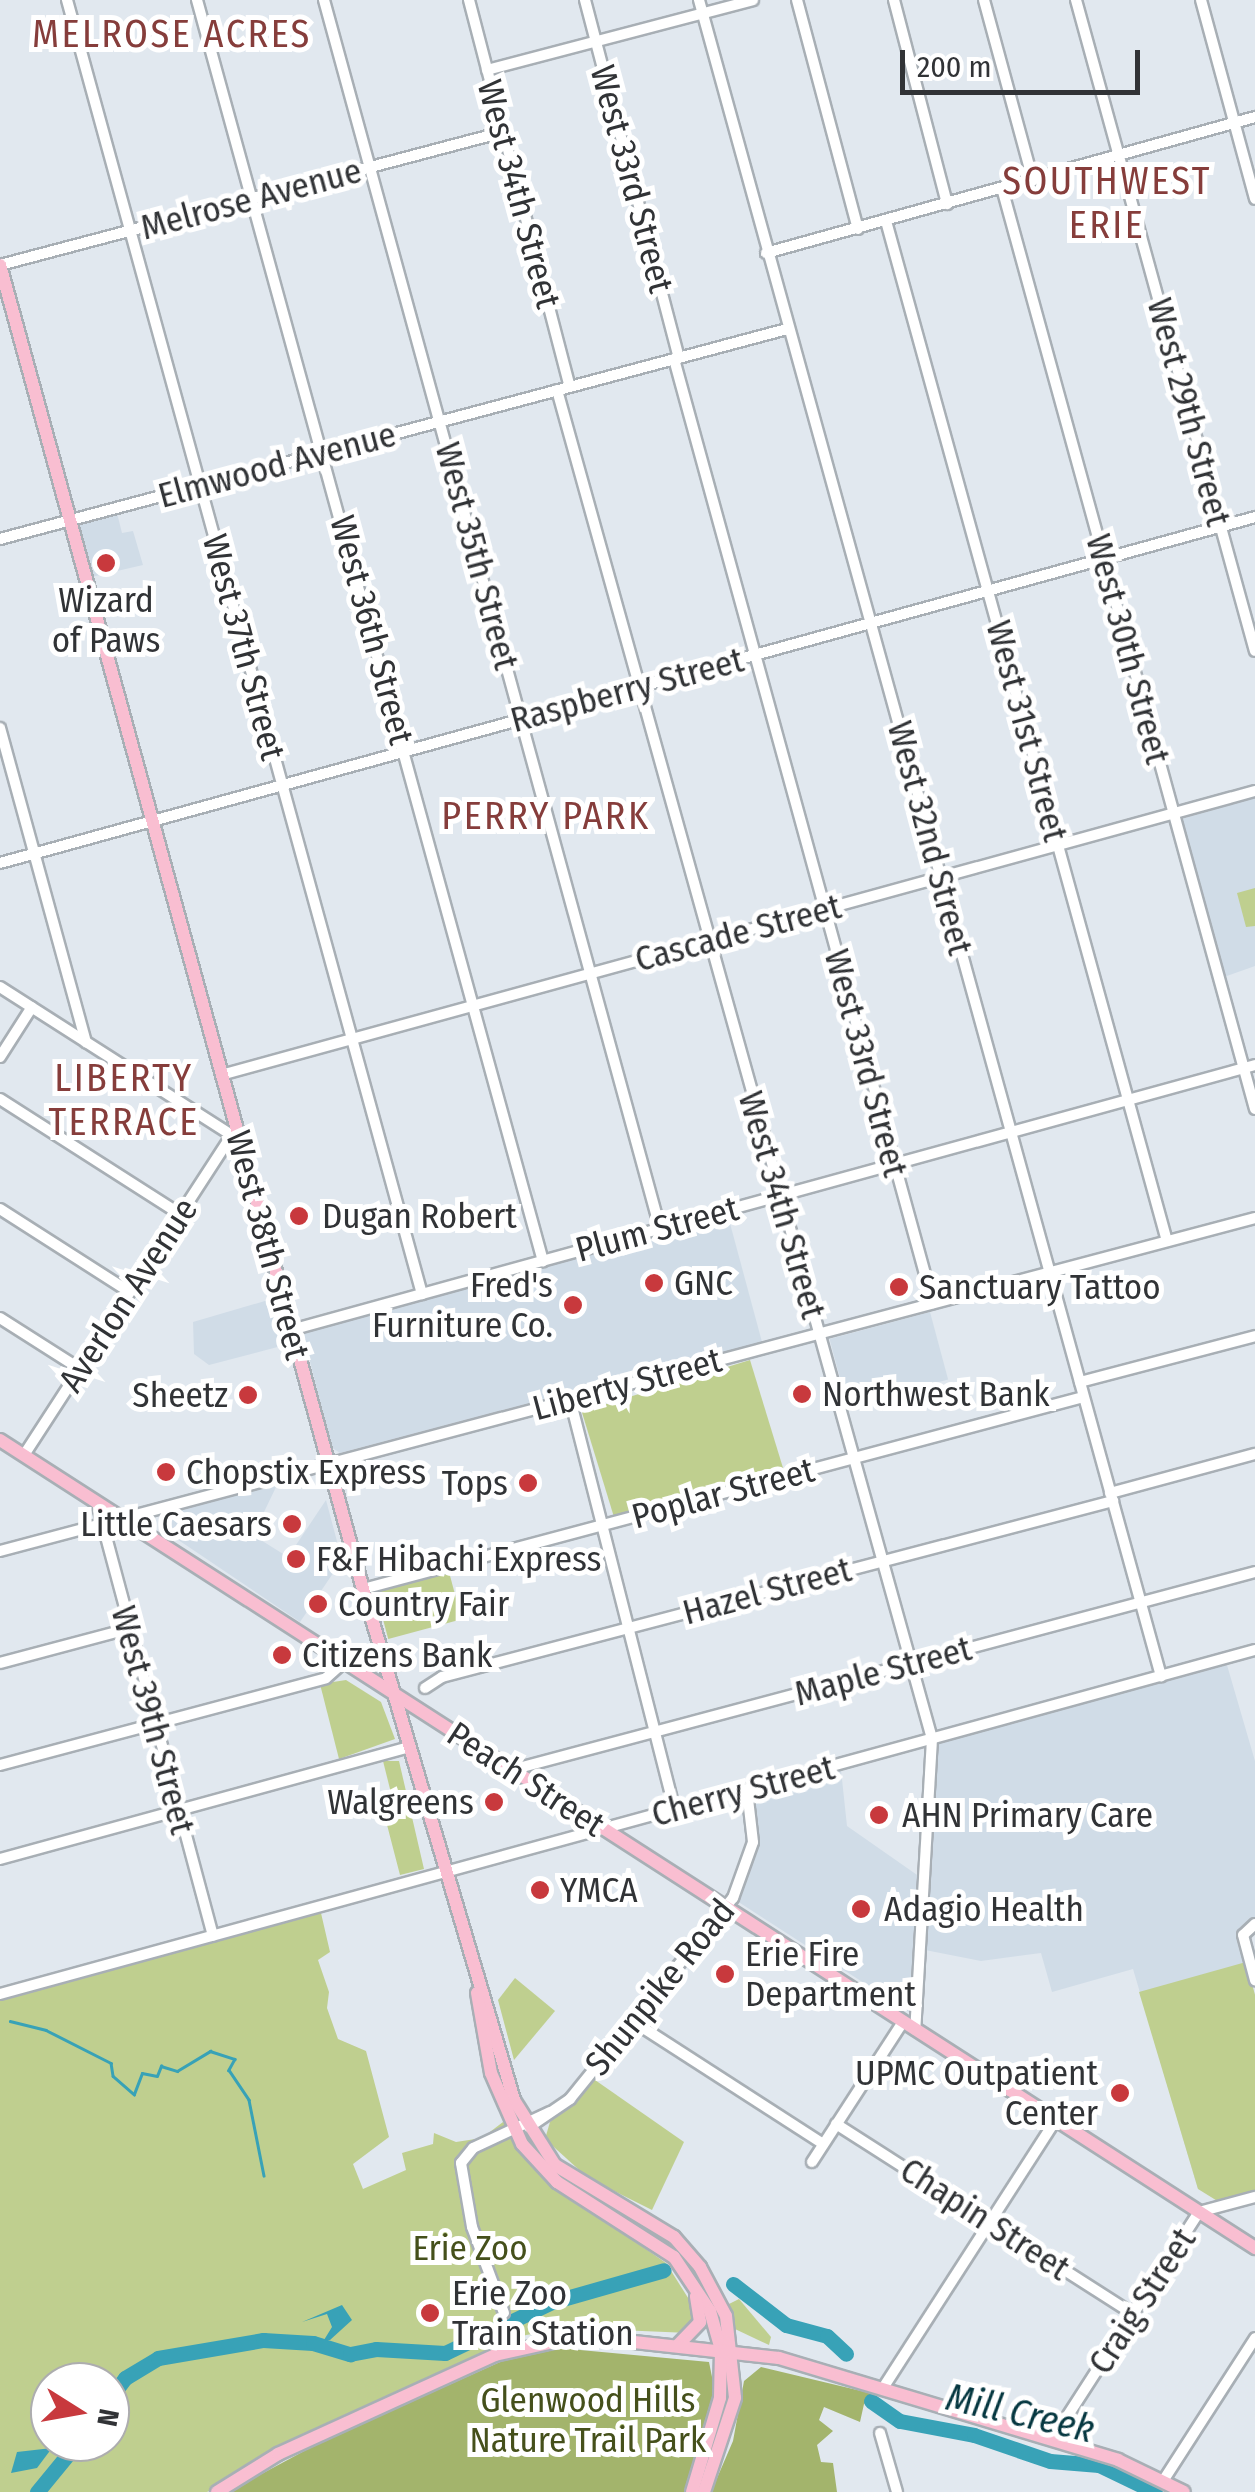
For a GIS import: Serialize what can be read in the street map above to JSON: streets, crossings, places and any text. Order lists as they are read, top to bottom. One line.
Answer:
{"streets":{"main road":["West 38th Street","Peach Street"],"street":["West 33rd Street","West 34th Street","Melrose Avenue","West 29th Street","Elmwood Avenue","West 35th Street","West 36th Street","West 37th Street","West 30th Street","Raspberry Street","West 31st Street","West 32nd Street","Cascade Street","Plum Street","Averlon Avenue","Liberty Street","Poplar Street","Hazel Street","Maple Street","West 39th Street","Cherry Street","Shunpike Road","Chapin Street","Craig Street"]},"crossings":[["West 33rd Street","Elmwood Avenue"],["West 33rd Street","Raspberry Street"],["West 33rd Street","Cascade Street"],["West 33rd Street","Plum Street"],["West 33rd Street","Liberty Street"],["West 34th Street","Melrose Avenue"],["West 34th Street","Elmwood Avenue"],["West 34th Street","Raspberry Street"],["West 34th Street","Cascade Street"],["West 34th Street","Plum Street"],["West 34th Street","Liberty Street"],["West 34th Street","Poplar Street"],["West 34th Street","Hazel Street"],["West 34th Street","Maple Street"],["West 34th Street","Peach Street"],["West 34th Street","Cherry Street"],["Melrose Avenue","West 35th Street"],["Melrose Avenue","West 36th Street"],["Melrose Avenue","West 37th Street"],["Melrose Avenue","West 38th Street"],["West 29th Street","Raspberry Street"],["Elmwood Avenue","West 35th Street"],["Elmwood Avenue","West 36th Street"],["Elmwood Avenue","West 37th Street"],["Elmwood Avenue","West 32nd Street"],["Elmwood Avenue","West 38th Street"],["West 35th Street","Raspberry Street"],["West 35th Street","Cascade Street"],["West 35th Street","Plum Street"],["West 36th Street","Raspberry Street"],["West 36th Street","Cascade Street"],["West 36th Street","Plum Street"],["West 37th Street","Raspberry Street"],["West 37th Street","Cascade Street"],["West 37th Street","Plum Street"],["West 30th Street","Raspberry Street"],["West 30th Street","Cascade Street"],["West 30th Street","Plum Street"],["Raspberry Street","West 31st Street"],["Raspberry Street","West 32nd Street"],["Raspberry Street","West 38th Street"],["West 31st Street","Cascade Street"],["West 31st Street","Plum Street"],["West 31st Street","Liberty Street"],["West 32nd Street","Cascade Street"],["West 32nd Street","Plum Street"],["West 32nd Street","Liberty Street"],["West 32nd Street","Poplar Street"],["West 32nd Street","Hazel Street"],["West 32nd Street","Maple Street"],["West 32nd Street","Cherry Street"],["Cascade Street","West 38th Street"],["Plum Street","West 38th Street"],["West 38th Street","Averlon Avenue"],["West 38th Street","Liberty Street"],["West 38th Street","Poplar Street"],["West 38th Street","Peach Street"],["West 38th Street","Cherry Street"],["West 38th Street","Shunpike Road"],["Averlon Avenue","Peach Street"],["Liberty Street","West 39th Street"],["Liberty Street","Peach Street"],["Maple Street","Peach Street"],["West 39th Street","Peach Street"],["West 39th Street","Cherry Street"],["Peach Street","Cherry Street"],["Peach Street","Shunpike Road"],["Peach Street","Craig Street"],["Cherry Street","Shunpike Road"],["Chapin Street","Craig Street"]],"districts":["MELROSE ACRES","SOUTHWEST ERIE","PERRY PARK","LIBERTY TERRACE"],"water":["Mill Creek"],"parks":["Erie Zoo","Glenwood Hills Nature Trail Park"],"places":["Wizard of Paws","Dugan Robert","GNC","Sanctuary Tattoo","Fred's Furniture Co.","Northwest Bank","Sheetz","Chopstix Express","Tops","Little Caesars","F&F Hibachi Express","Country Fair","Citizens Bank","Walgreens","AHN Primary Care","YMCA","Adagio Health","Erie Fire Department","UPMC Outpatient Center","Erie Zoo Train Station"],"scale_bar":"200 m","north":"right"}
